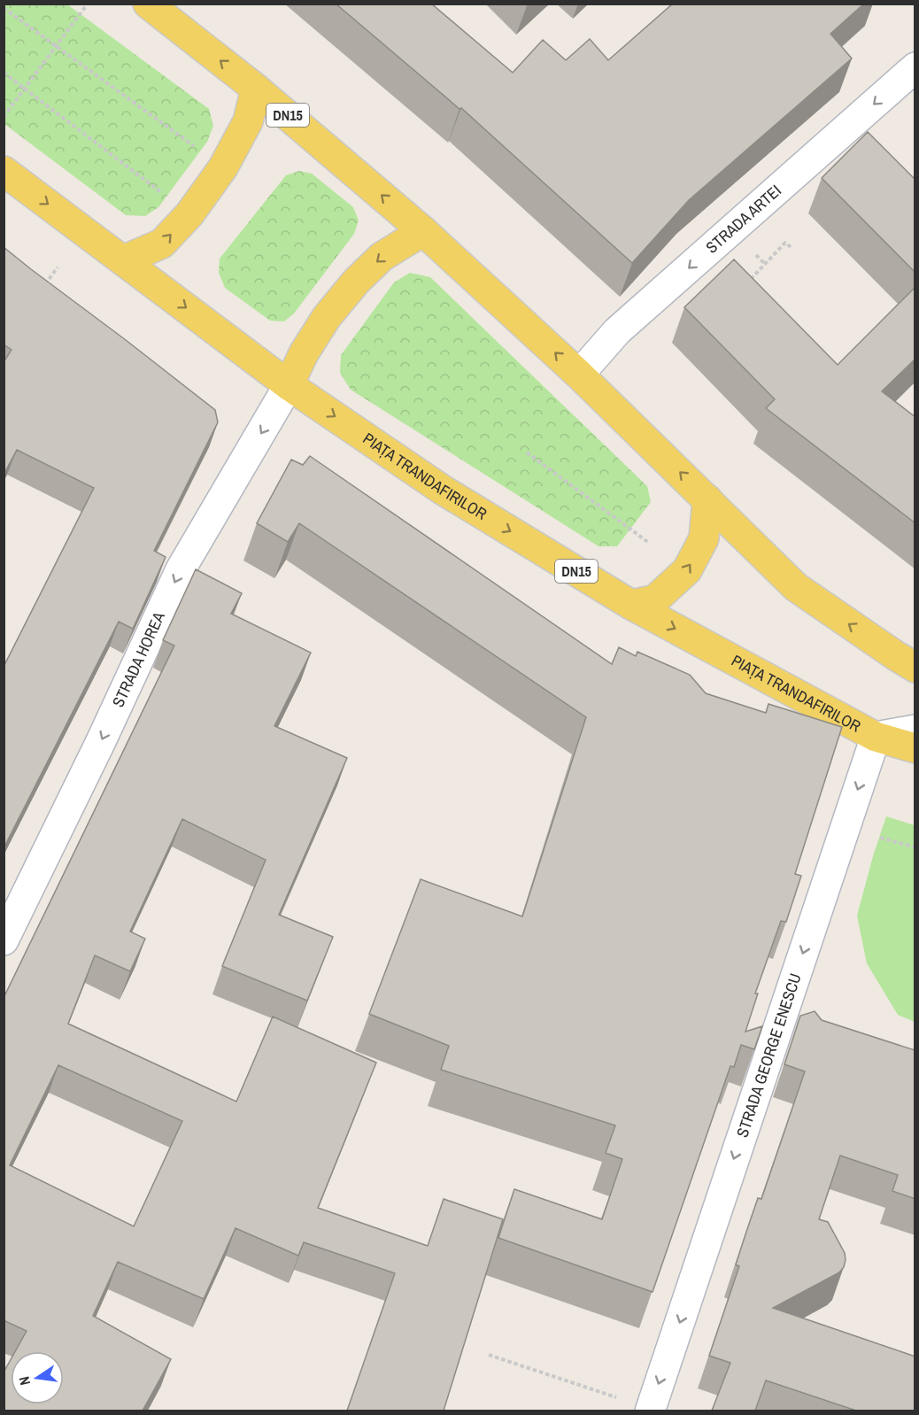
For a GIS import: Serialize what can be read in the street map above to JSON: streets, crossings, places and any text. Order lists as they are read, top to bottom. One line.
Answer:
{"streets":{"main road":["DN15","PIAȚA TRANDAFIRILOR"],"street":["STRADA ARTEI","STRADA HOREA","STRADA GEORGE ENESCU"]},"crossings":[["DN15","STRADA ARTEI"],["PIAȚA TRANDAFIRILOR","STRADA HOREA"],["PIAȚA TRANDAFIRILOR","STRADA GEORGE ENESCU"]],"one_way":["STRADA ARTEI","STRADA HOREA","STRADA GEORGE ENESCU"],"north":"left"}
